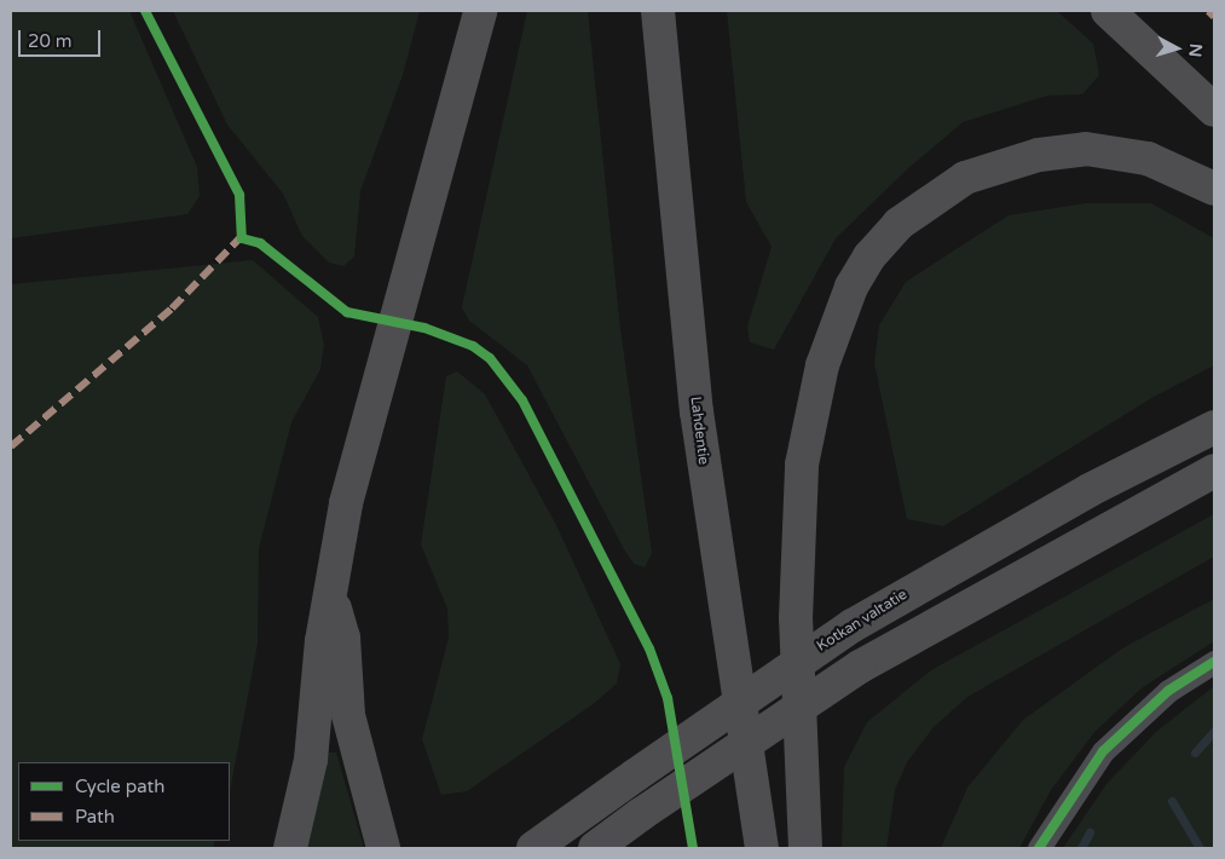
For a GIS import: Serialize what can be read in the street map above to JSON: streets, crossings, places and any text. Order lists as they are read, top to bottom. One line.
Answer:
{"streets":{"highway":["Lahdentie","Kotkan valtatie"]},"legend":["Cycle path","Path"],"scale_bar":"20 m","north":"right"}
